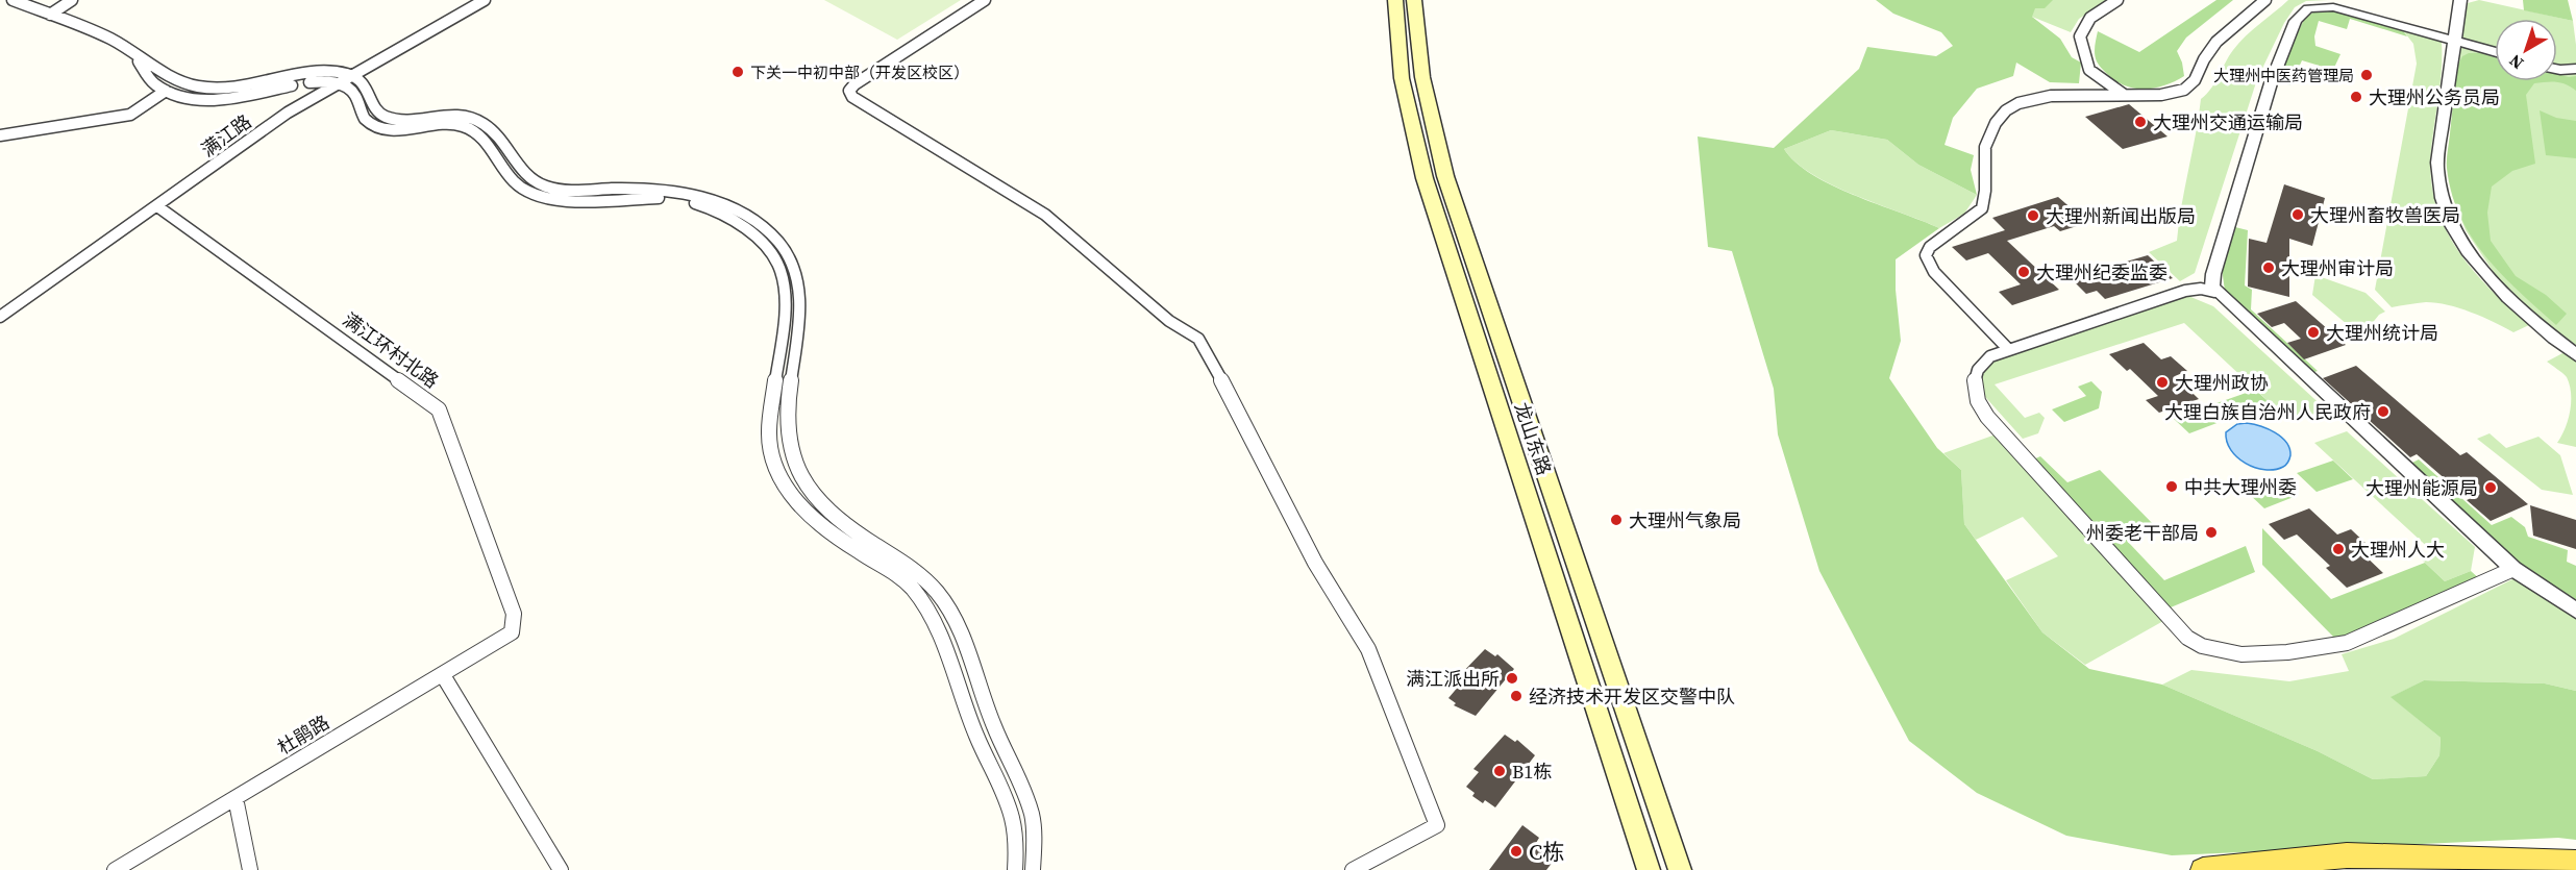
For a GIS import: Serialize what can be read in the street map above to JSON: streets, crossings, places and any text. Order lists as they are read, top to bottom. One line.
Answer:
{"streets":{"main road":["龙山东路"],"street":["满江路","满江环村北路","杜鹃路"]},"crossings":[["满江路","满江环村北路"],["满江环村北路","杜鹃路"]],"places":["下关一中初中部（开发区校区）","大理州中医药管理局","大理州公务员局","大理州交通运输局","大理州畜牧兽医局","大理州新闻出版局","大理州审计局","大理州纪委监委","大理州统计局","大理州政协","大理白族自治州人民政府","中共大理州委","大理州能源局","大理州气象局","州委老干部局","大理州人大","满江派出所","经济技术开发区交警中队","B1栋","C栋"],"north":"bottom left"}
